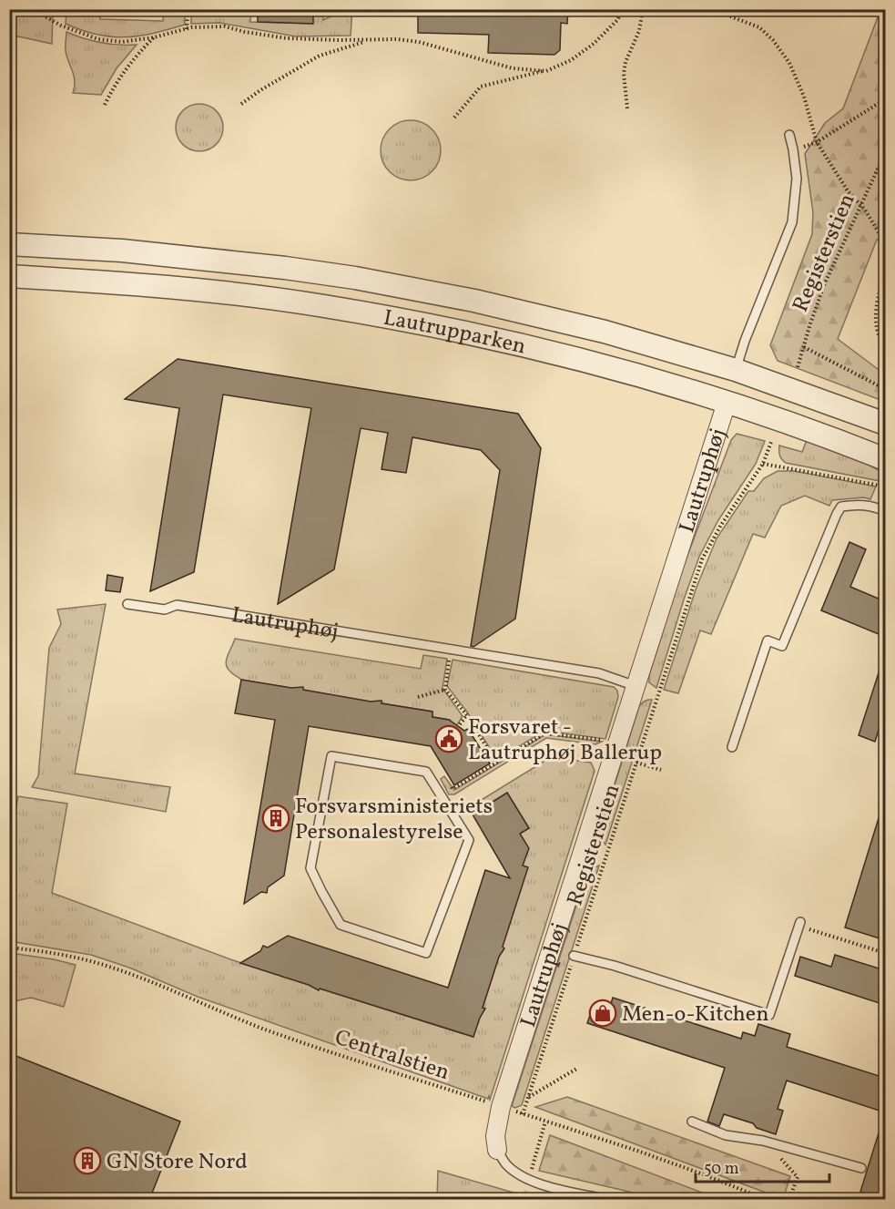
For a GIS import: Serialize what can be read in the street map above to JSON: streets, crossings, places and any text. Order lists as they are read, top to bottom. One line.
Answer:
{"streets":{"street":["Lautrupparken","Lautruphøj"],"path":["Registerstien","Centralstien"]},"crossings":[["Registerstien","Centralstien"],["Lautrupparken","Lautruphøj"],["Lautruphøj","Centralstien"]],"places":{"public building":["Forsvaret - Lautruphøj Ballerup"],"building":["Forsvarsministeriets Personalestyrelse","GN Store Nord"],"shop":["Men-o-Kitchen"]},"scale_bar":"50 m"}
